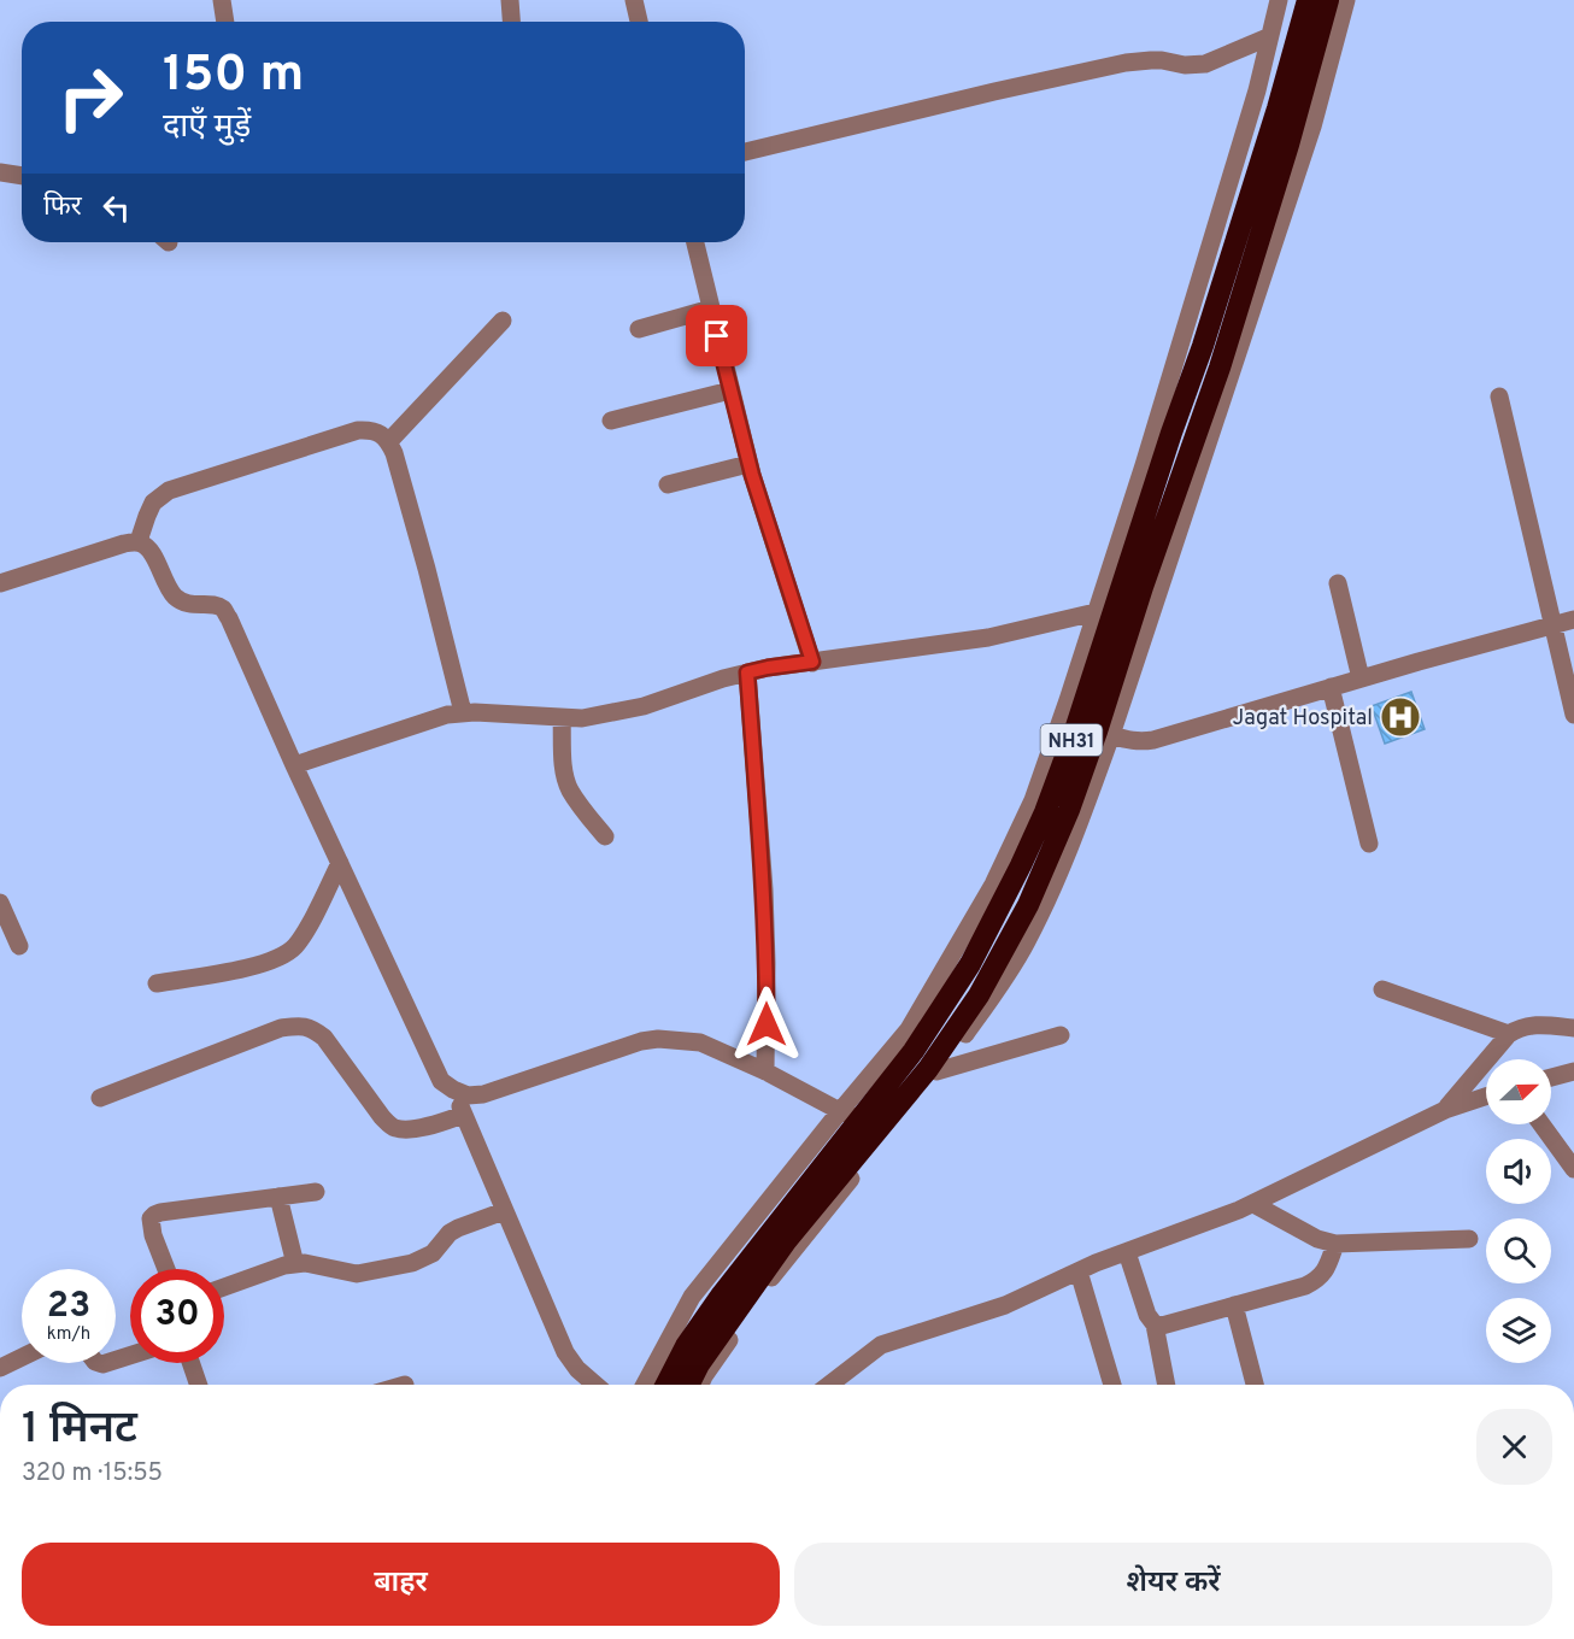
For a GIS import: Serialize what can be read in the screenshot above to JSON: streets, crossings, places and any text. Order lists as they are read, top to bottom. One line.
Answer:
{"streets":{"highway":["NH31"]},"places":{"hospital":["Jagat Hospital"]},"north":"right","page":{"turn":["150 m","दाएँ मुड़ें"],"then":"फिर","speed":"23 km/h","limit":"30","heading":["1 मिनट","320 m · 15:55"],"buttons":["बाहर","शेयर करें"]}}
